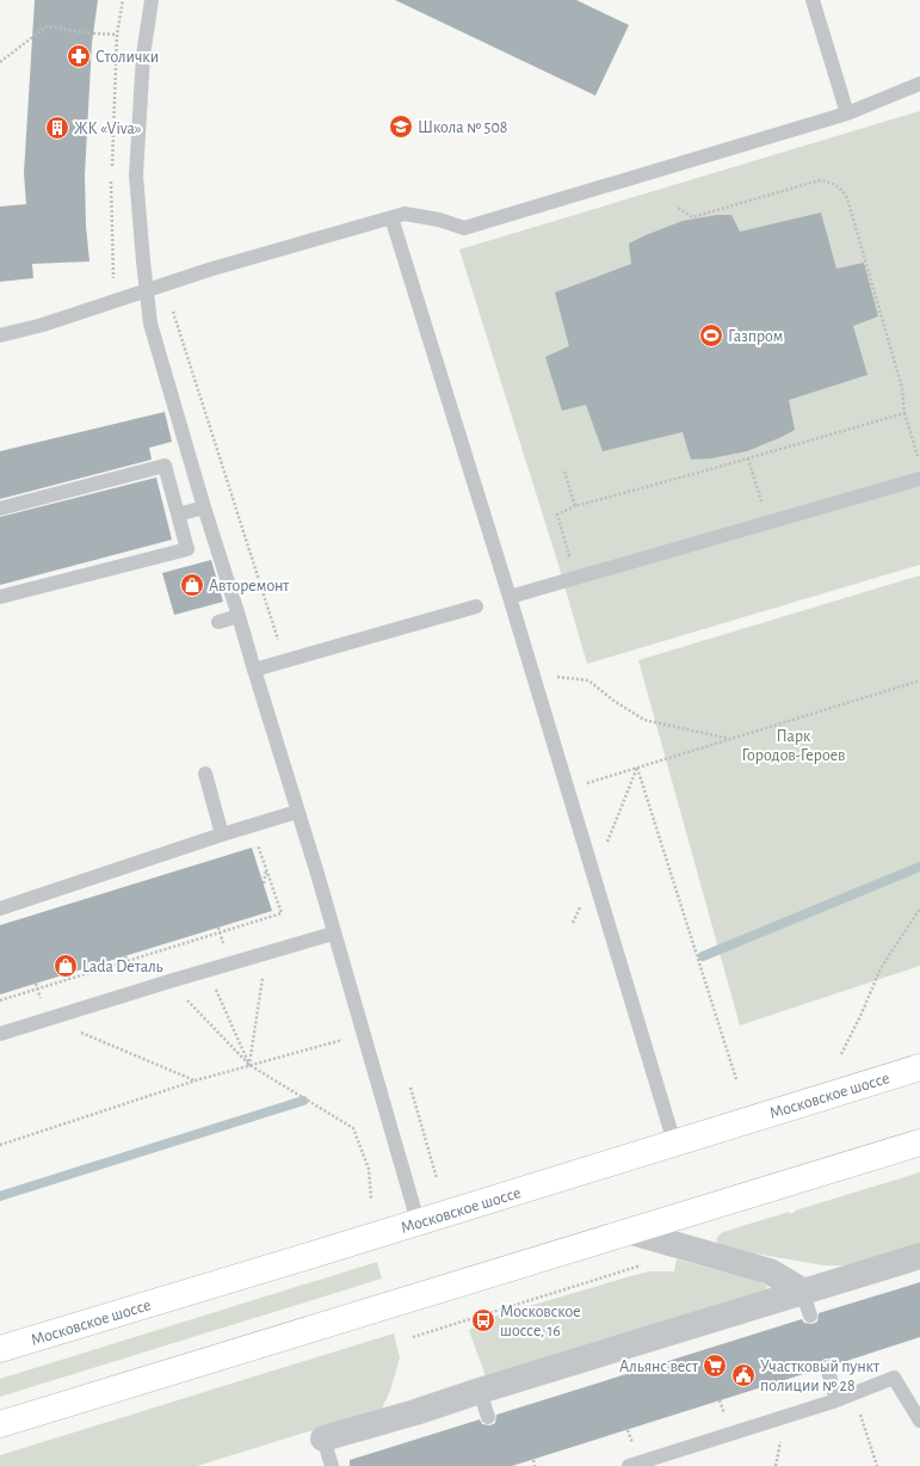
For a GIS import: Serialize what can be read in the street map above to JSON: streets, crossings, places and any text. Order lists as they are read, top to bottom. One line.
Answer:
{"streets":{"main road":["Московское шоссе"]},"parks":["Парк Городов-Героев"],"places":{"pharmacy":["Столички"],"school or university":["Школа № 508"],"building":["ЖК «Viva»"],"sports":["Газпром"],"shop":["Авторемонт","Lada Dеталь"],"bus stop":["Московское шоссе, 16"],"supermarket":["Альянс вест"],"public building":["Участковый пункт полиции № 28"]}}
